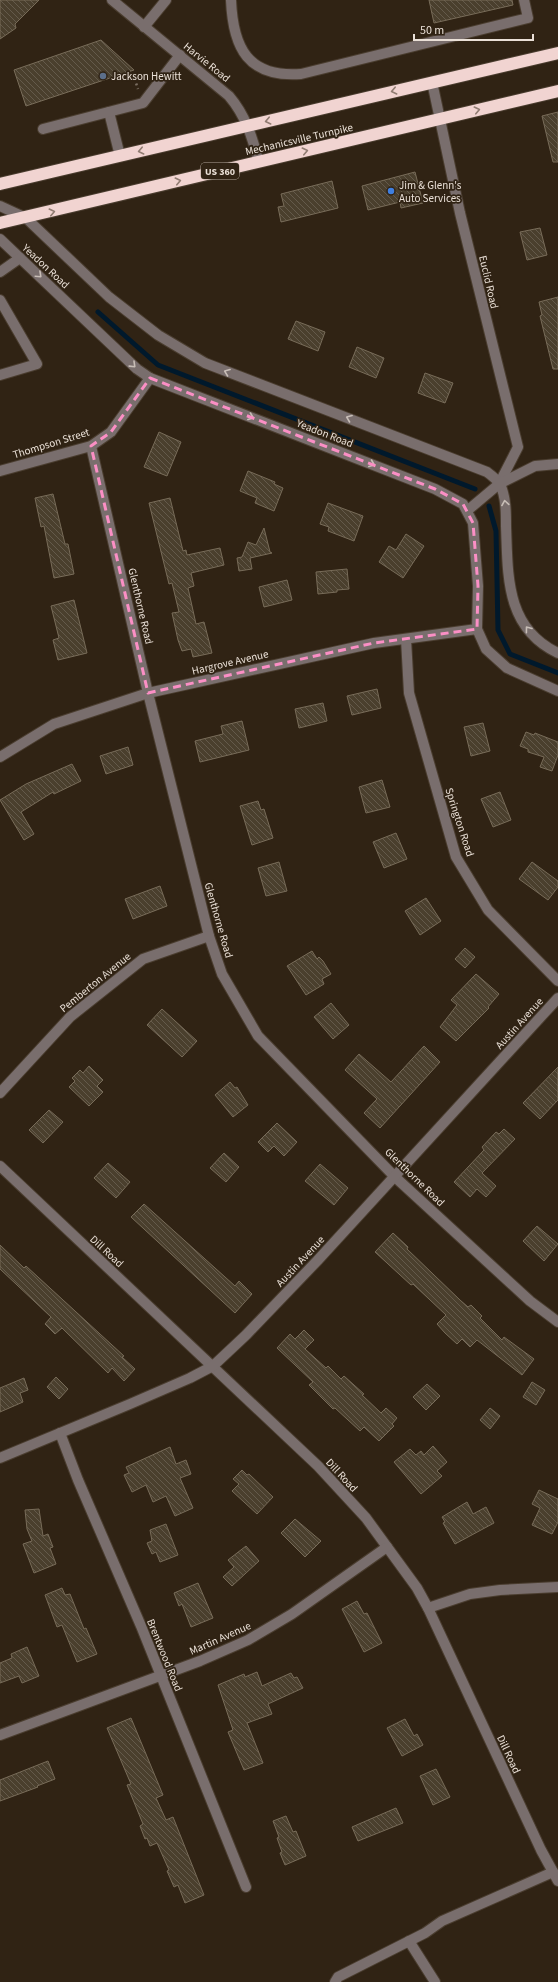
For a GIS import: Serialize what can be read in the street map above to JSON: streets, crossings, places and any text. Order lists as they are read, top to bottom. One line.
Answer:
{"streets":{"highway":["Mechanicsville Turnpike","US 360"],"street":["Harvie Road","Yeadon Road","Euclid Road","Thompson Street","Glenthorne Road","Hargrove Avenue","Springton Road","Pemberton Avenue","Austin Avenue","Dill Road","Martin Avenue","Brentwood Road"]},"crossings":[["Harvie Road","Mechanicsville Turnpike"],["Mechanicsville Turnpike","Yeadon Road"],["Mechanicsville Turnpike","Euclid Road"],["Yeadon Road","Euclid Road"],["Yeadon Road","Thompson Street"],["Thompson Street","Glenthorne Road"],["Glenthorne Road","Hargrove Avenue"],["Glenthorne Road","Pemberton Avenue"],["Glenthorne Road","Austin Avenue"],["Hargrove Avenue","Springton Road"],["Austin Avenue","Dill Road"],["Austin Avenue","Brentwood Road"],["Dill Road","Martin Avenue"],["Martin Avenue","Brentwood Road"]],"places":["Jackson Hewitt","Jim & Glenn's Auto Services"],"scale_bar":"50 m"}
